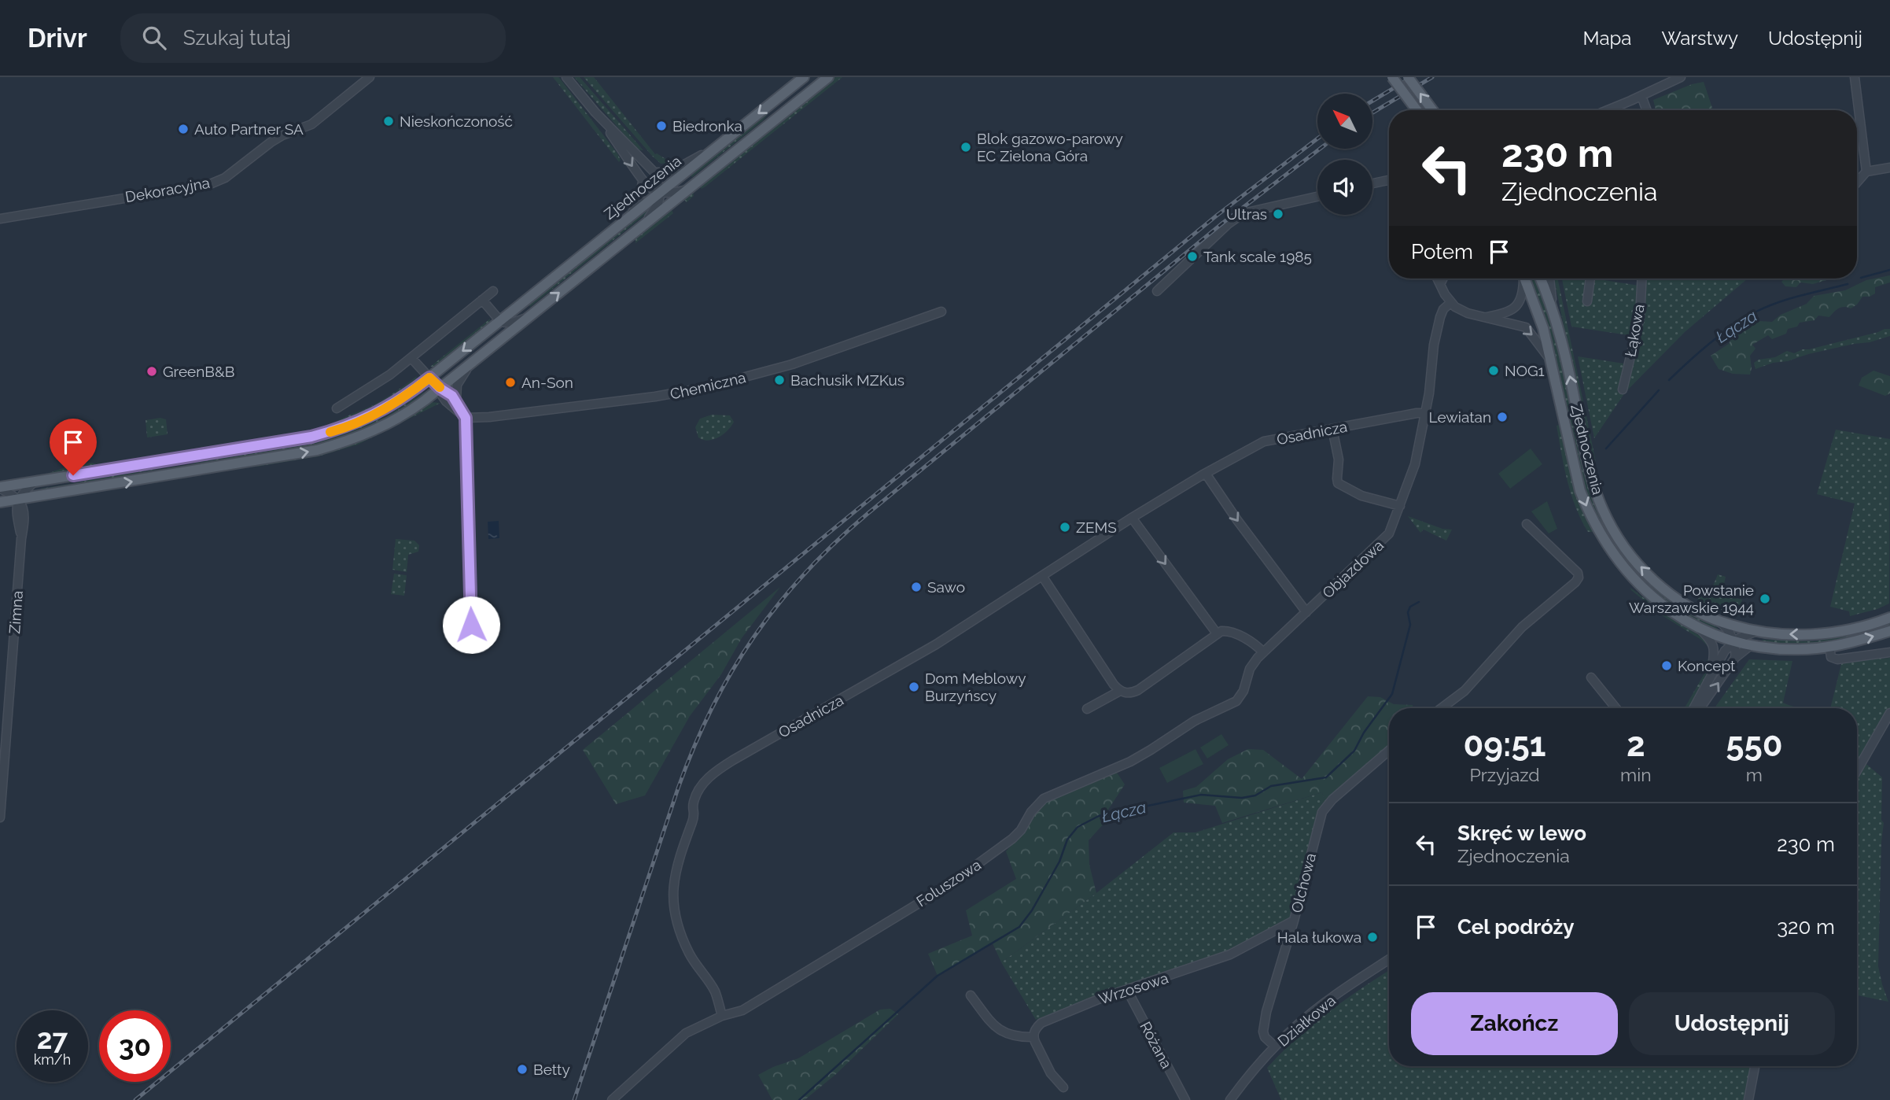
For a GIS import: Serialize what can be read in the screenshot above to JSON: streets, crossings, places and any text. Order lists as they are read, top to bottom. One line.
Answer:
{"streets":{"main road":["Zjednoczenia"],"street":["Dekoracyjna","Łąkowa","Chemiczna","Osadnicza","Objazdowa","Zimna","Foluszowa","Olchowa","Wrzosowa","Działkowa","Różana"]},"crossings":[["Zjednoczenia","Zimna"],["Osadnicza","Objazdowa"],["Osadnicza","Foluszowa"],["Objazdowa","Foluszowa"],["Olchowa","Wrzosowa"],["Olchowa","Działkowa"],["Wrzosowa","Różana"]],"water":["Łącza"],"places":["Nieskończoność","Biedronka","Auto Partner SA","Blok gazowo-parowy EC Zielona Góra","Ultras","Tank scale 1985","NOG1","GreenB&B","Bachusik MZKus","An-Son","Lewiatan","ZEMS","Sawo","Powstanie Warszawskie 1944","Koncept","Dom Meblowy Burzyńscy","Hala łukowa","Betty"],"north":"top left","page":{"header":"Drivr","search":"Szukaj tutaj","nav":["Mapa","Warstwy","Udostępnij"],"turn":["230 m","Zjednoczenia"],"then":"Potem","eta":["09:51","Przyjazd","2","min","550","m"],"list":[{"name":"Skręć w lewo","note":"Zjednoczenia","value":"230 m"},{"name":"Cel podróży","value":"320 m"}],"buttons":["Zakończ","Udostępnij"],"speed":"27 km/h","limit":"30"}}
